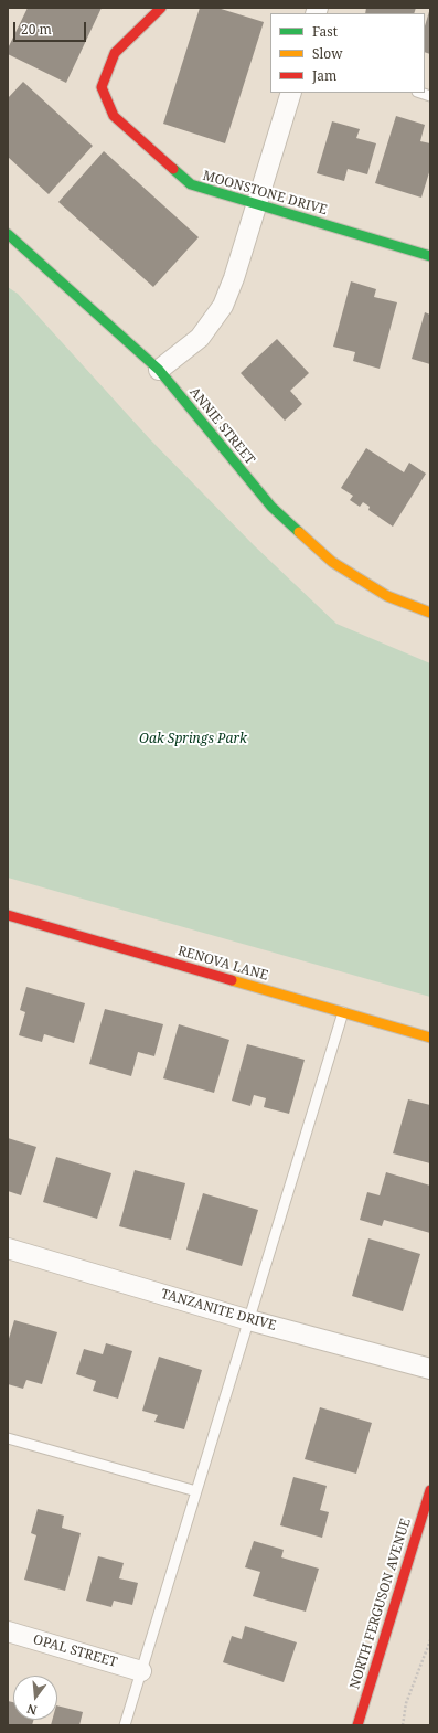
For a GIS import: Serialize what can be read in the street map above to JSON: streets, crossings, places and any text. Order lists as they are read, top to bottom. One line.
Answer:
{"streets":{"street":["MOONSTONE DRIVE","ANNIE STREET","RENOVA LANE","TANZANITE DRIVE","NORTH FERGUSON AVENUE","OPAL STREET"]},"parks":["Oak Springs Park"],"legend":["Fast","Slow","Jam"],"scale_bar":"20 m","north":"bottom"}
